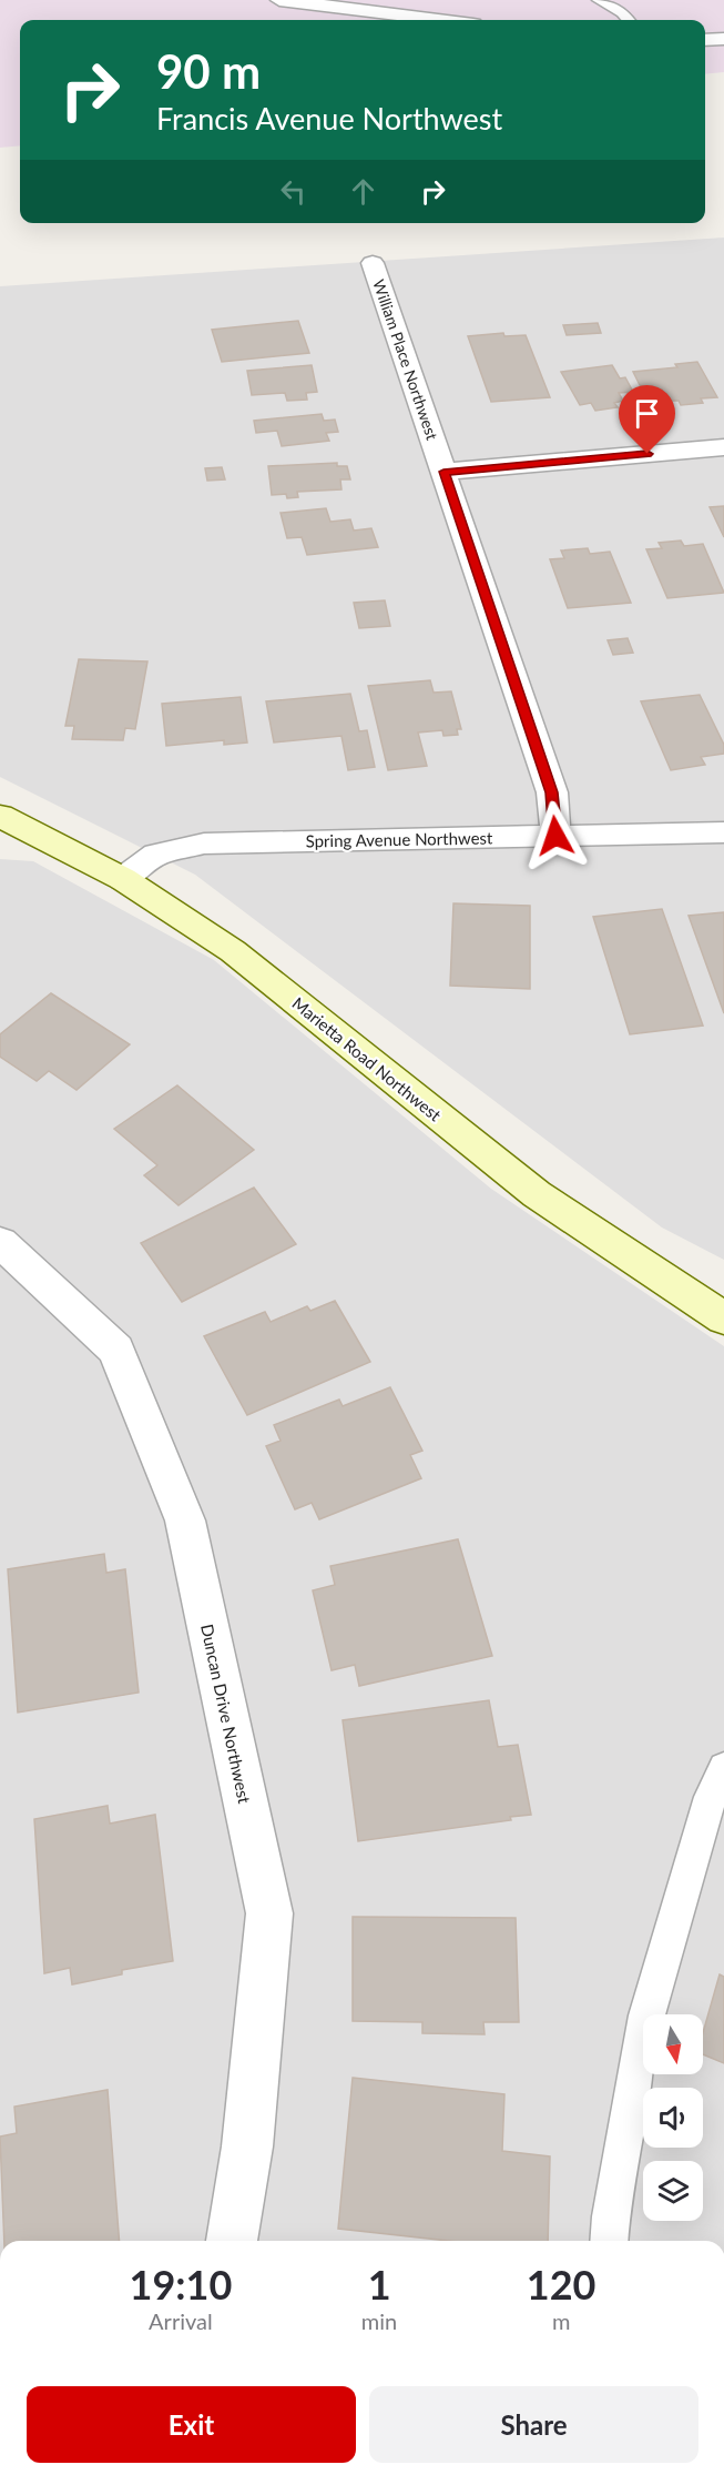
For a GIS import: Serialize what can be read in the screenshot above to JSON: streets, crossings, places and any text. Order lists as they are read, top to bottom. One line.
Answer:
{"streets":{"main road":["Marietta Road Northwest"],"street":["William Place Northwest","Spring Avenue Northwest","Duncan Drive Northwest"]},"crossings":[["William Place Northwest","Spring Avenue Northwest"],["Spring Avenue Northwest","Marietta Road Northwest"]],"north":"bottom","page":{"turn":["90 m","Francis Avenue Northwest"],"eta":["19:10","Arrival","1","min","120","m"],"buttons":["Exit","Share"]}}
